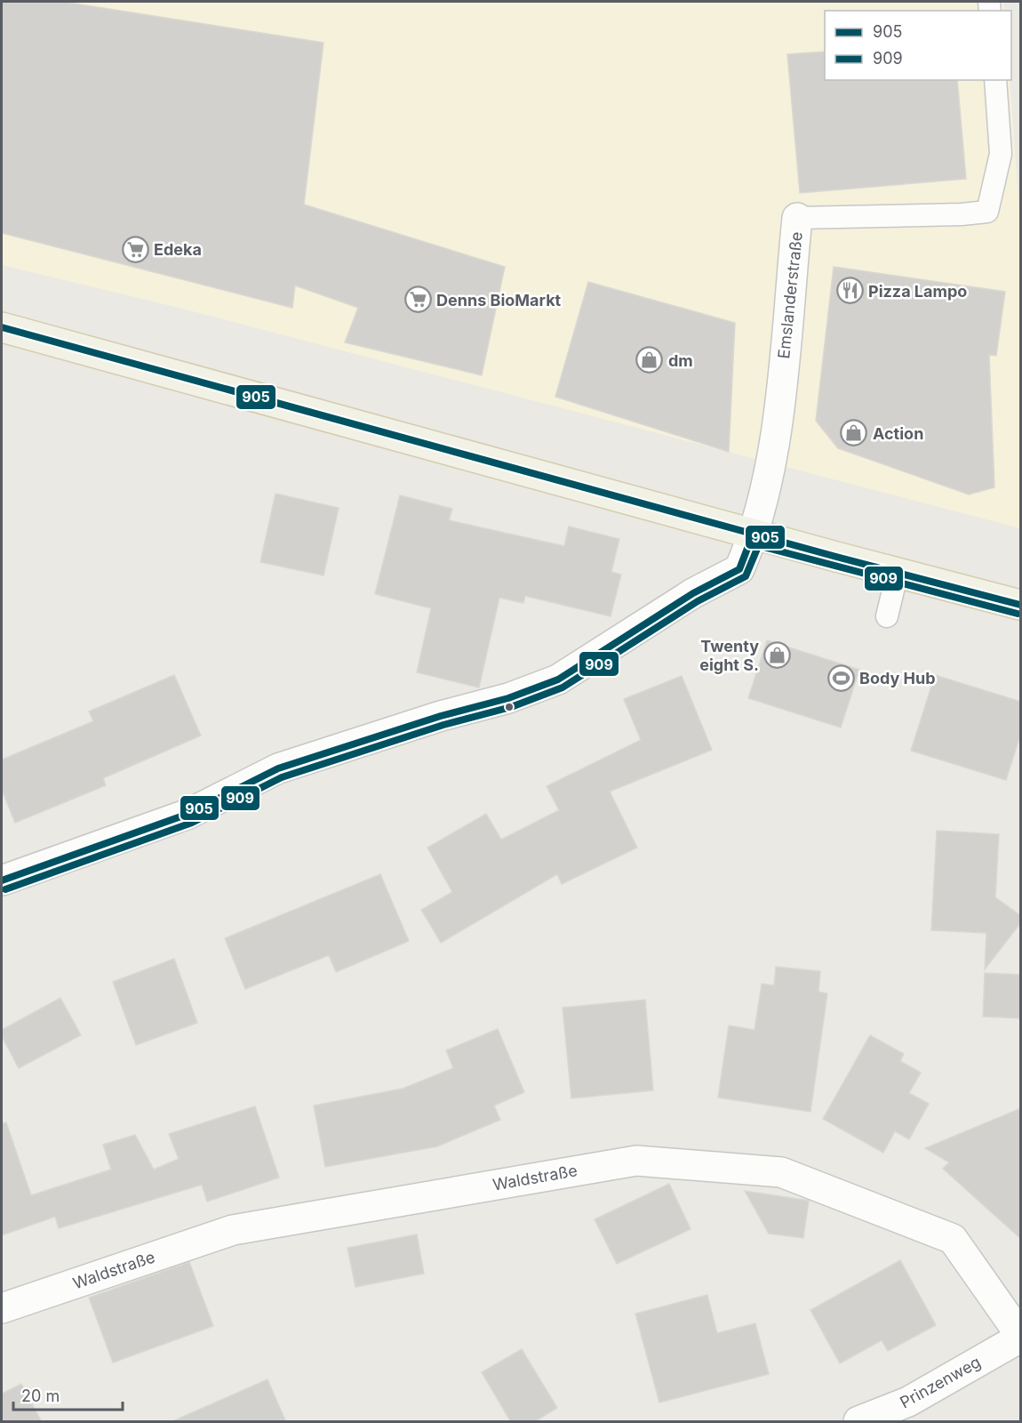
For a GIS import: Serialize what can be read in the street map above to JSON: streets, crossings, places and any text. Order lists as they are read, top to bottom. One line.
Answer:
{"streets":{"street":["Emslanderstraße","Waldstraße","Prinzenweg"]},"crossings":[["Waldstraße","Prinzenweg"]],"places":{"supermarket":["Edeka","Denns BioMarkt"],"restaurant":["Pizza Lampo"],"shop":["dm","Action","Twenty eight S."],"sports":["Body Hub"]},"lines":["transit line 905","transit line 909"],"legend":["905","909"],"scale_bar":"20 m"}
